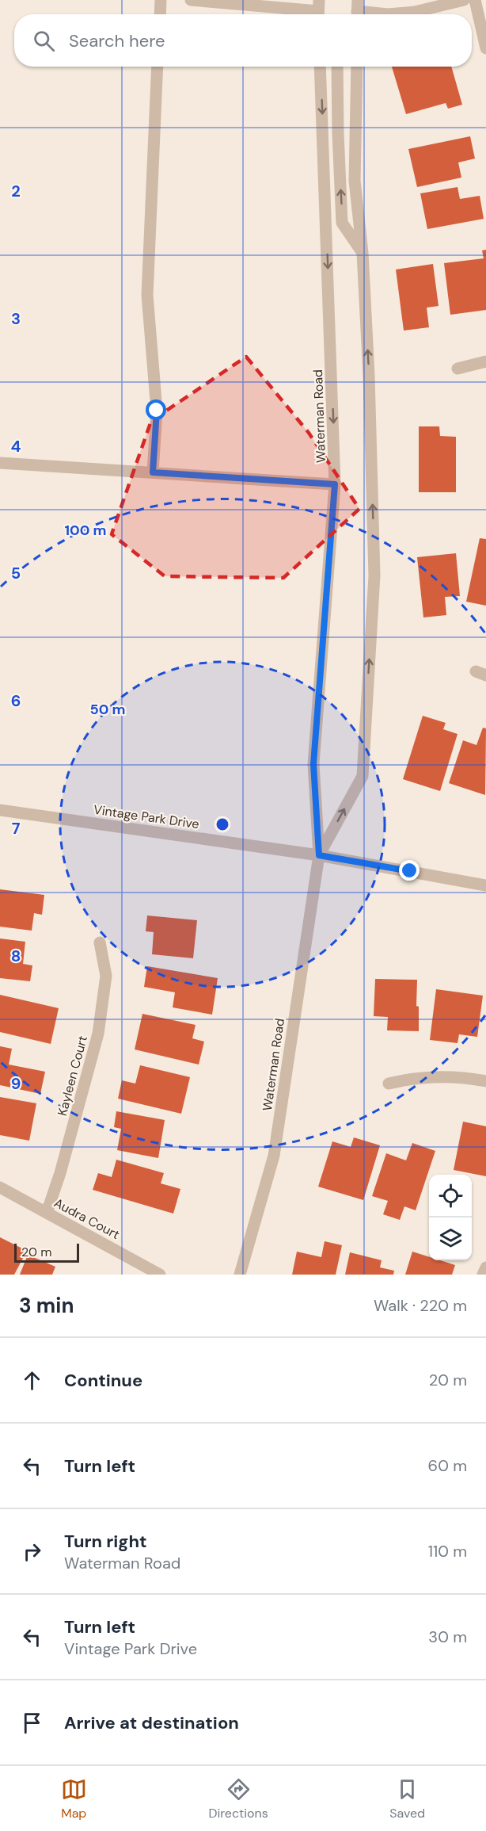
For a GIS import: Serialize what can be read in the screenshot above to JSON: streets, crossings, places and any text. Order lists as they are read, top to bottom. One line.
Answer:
{"streets":{"street":["Waterman Road","Vintage Park Drive","Kayleen Court","Audra Court"]},"crossings":[["Waterman Road","Vintage Park Drive"],["Kayleen Court","Audra Court"]],"scale_bar":"20 m","page":{"search":"Search here","scale":"20 m","heading":["3 min","Walk · 220 m"],"list":[["Continue","20 m"],["Turn left","60 m"],["Turn right","Waterman Road","110 m"],["Turn left","Vintage Park Drive","30 m"],"Arrive at destination"],"nav":["Map","Directions","Saved"]},"grid":{"rows":["2","3","4","5","6","7","8","9"]},"rings":["100 m","50 m"]}
